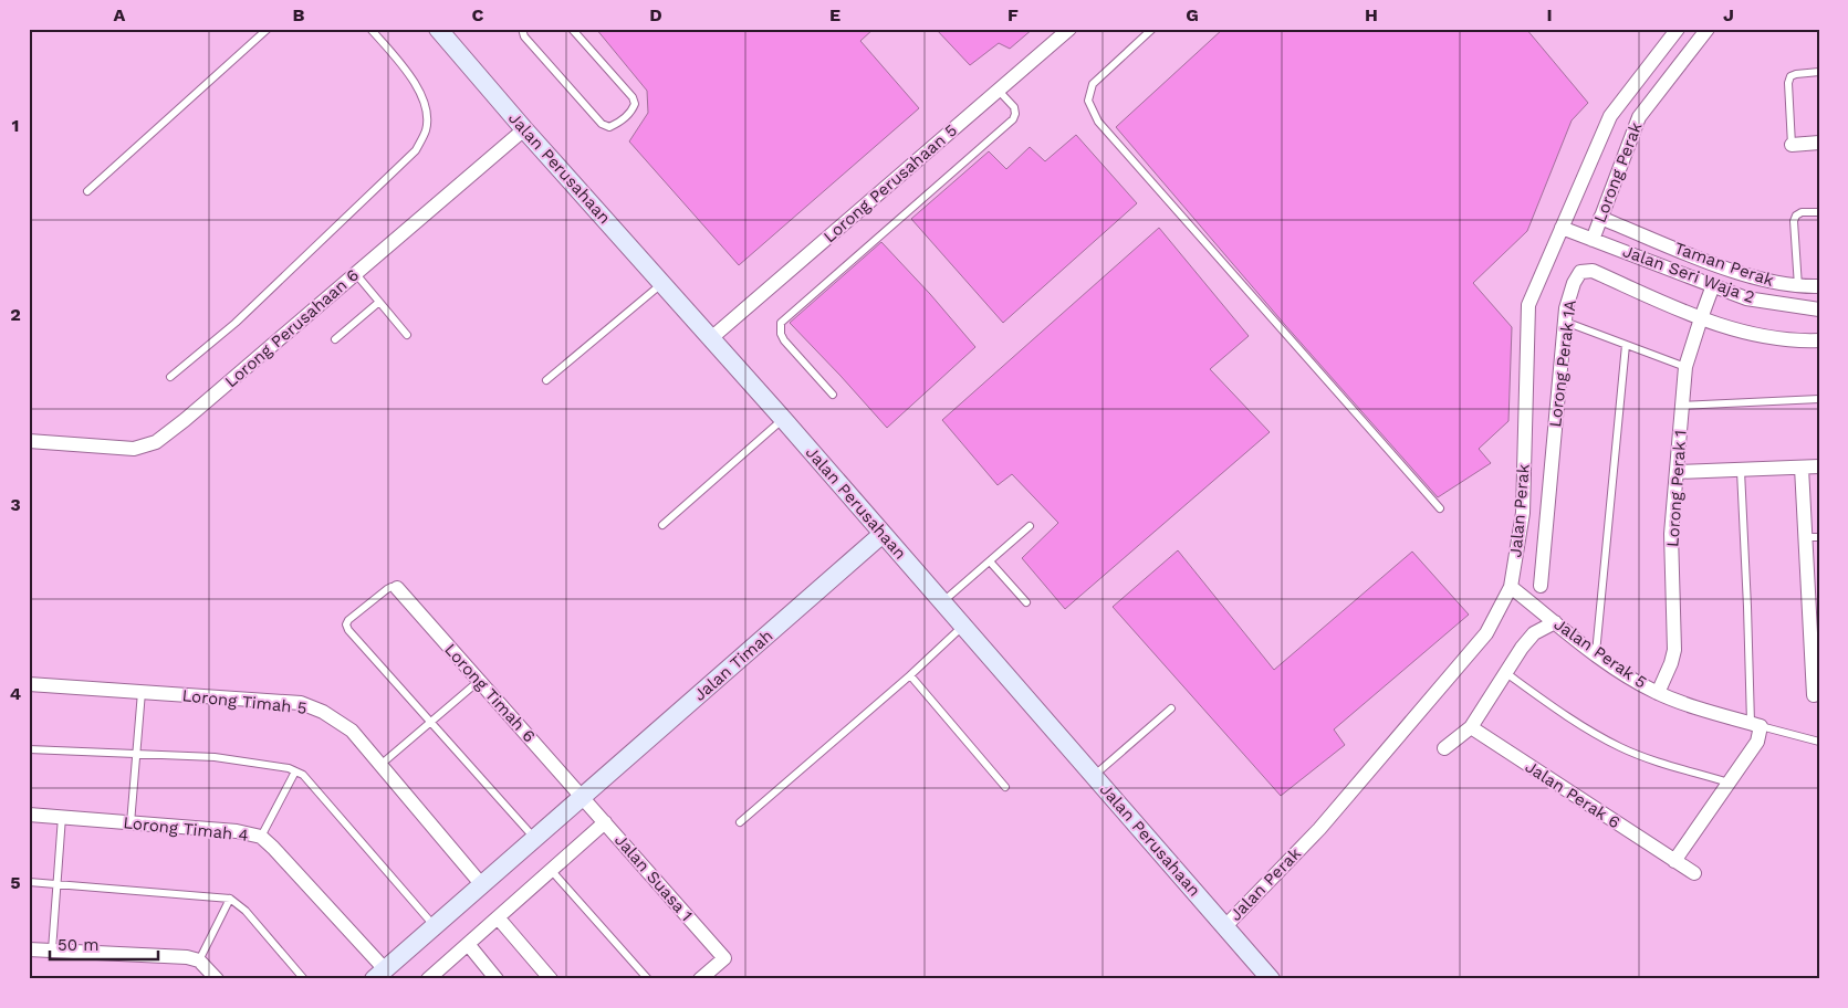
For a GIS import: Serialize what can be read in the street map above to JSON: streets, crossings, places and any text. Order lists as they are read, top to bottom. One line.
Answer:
{"streets":{"main road":["Jalan Perusahaan","Jalan Timah"],"street":["Lorong Perak","Lorong Perusahaan 5","Taman Perak","Jalan Seri Waja 2","Lorong Perusahaan 6","Lorong Perak 1A","Lorong Perak 1","Jalan Perak","Jalan Perak 5","Lorong Timah 6","Lorong Timah 5","Jalan Perak 6","Lorong Timah 4","Jalan Suasa 1"]},"crossings":[["Jalan Perusahaan","Lorong Perusahaan 5"],["Jalan Perusahaan","Lorong Perusahaan 6"],["Jalan Perusahaan","Jalan Perak"],["Jalan Perusahaan","Jalan Timah"],["Lorong Perak","Taman Perak"],["Lorong Perak","Jalan Seri Waja 2"],["Jalan Seri Waja 2","Lorong Perak 1"],["Jalan Seri Waja 2","Jalan Perak"],["Lorong Perak 1A","Lorong Perak 1"],["Lorong Perak 1","Jalan Perak 5"],["Jalan Perak","Jalan Perak 5"],["Jalan Timah","Lorong Timah 6"],["Jalan Timah","Lorong Timah 5"],["Jalan Timah","Lorong Timah 4"],["Jalan Timah","Jalan Suasa 1"],["Lorong Timah 6","Jalan Suasa 1"]],"scale_bar":"50 m","grid":{"columns":["A","B","C","D","E","F","G","H","I","J"],"rows":["1","2","3","4","5"]}}
